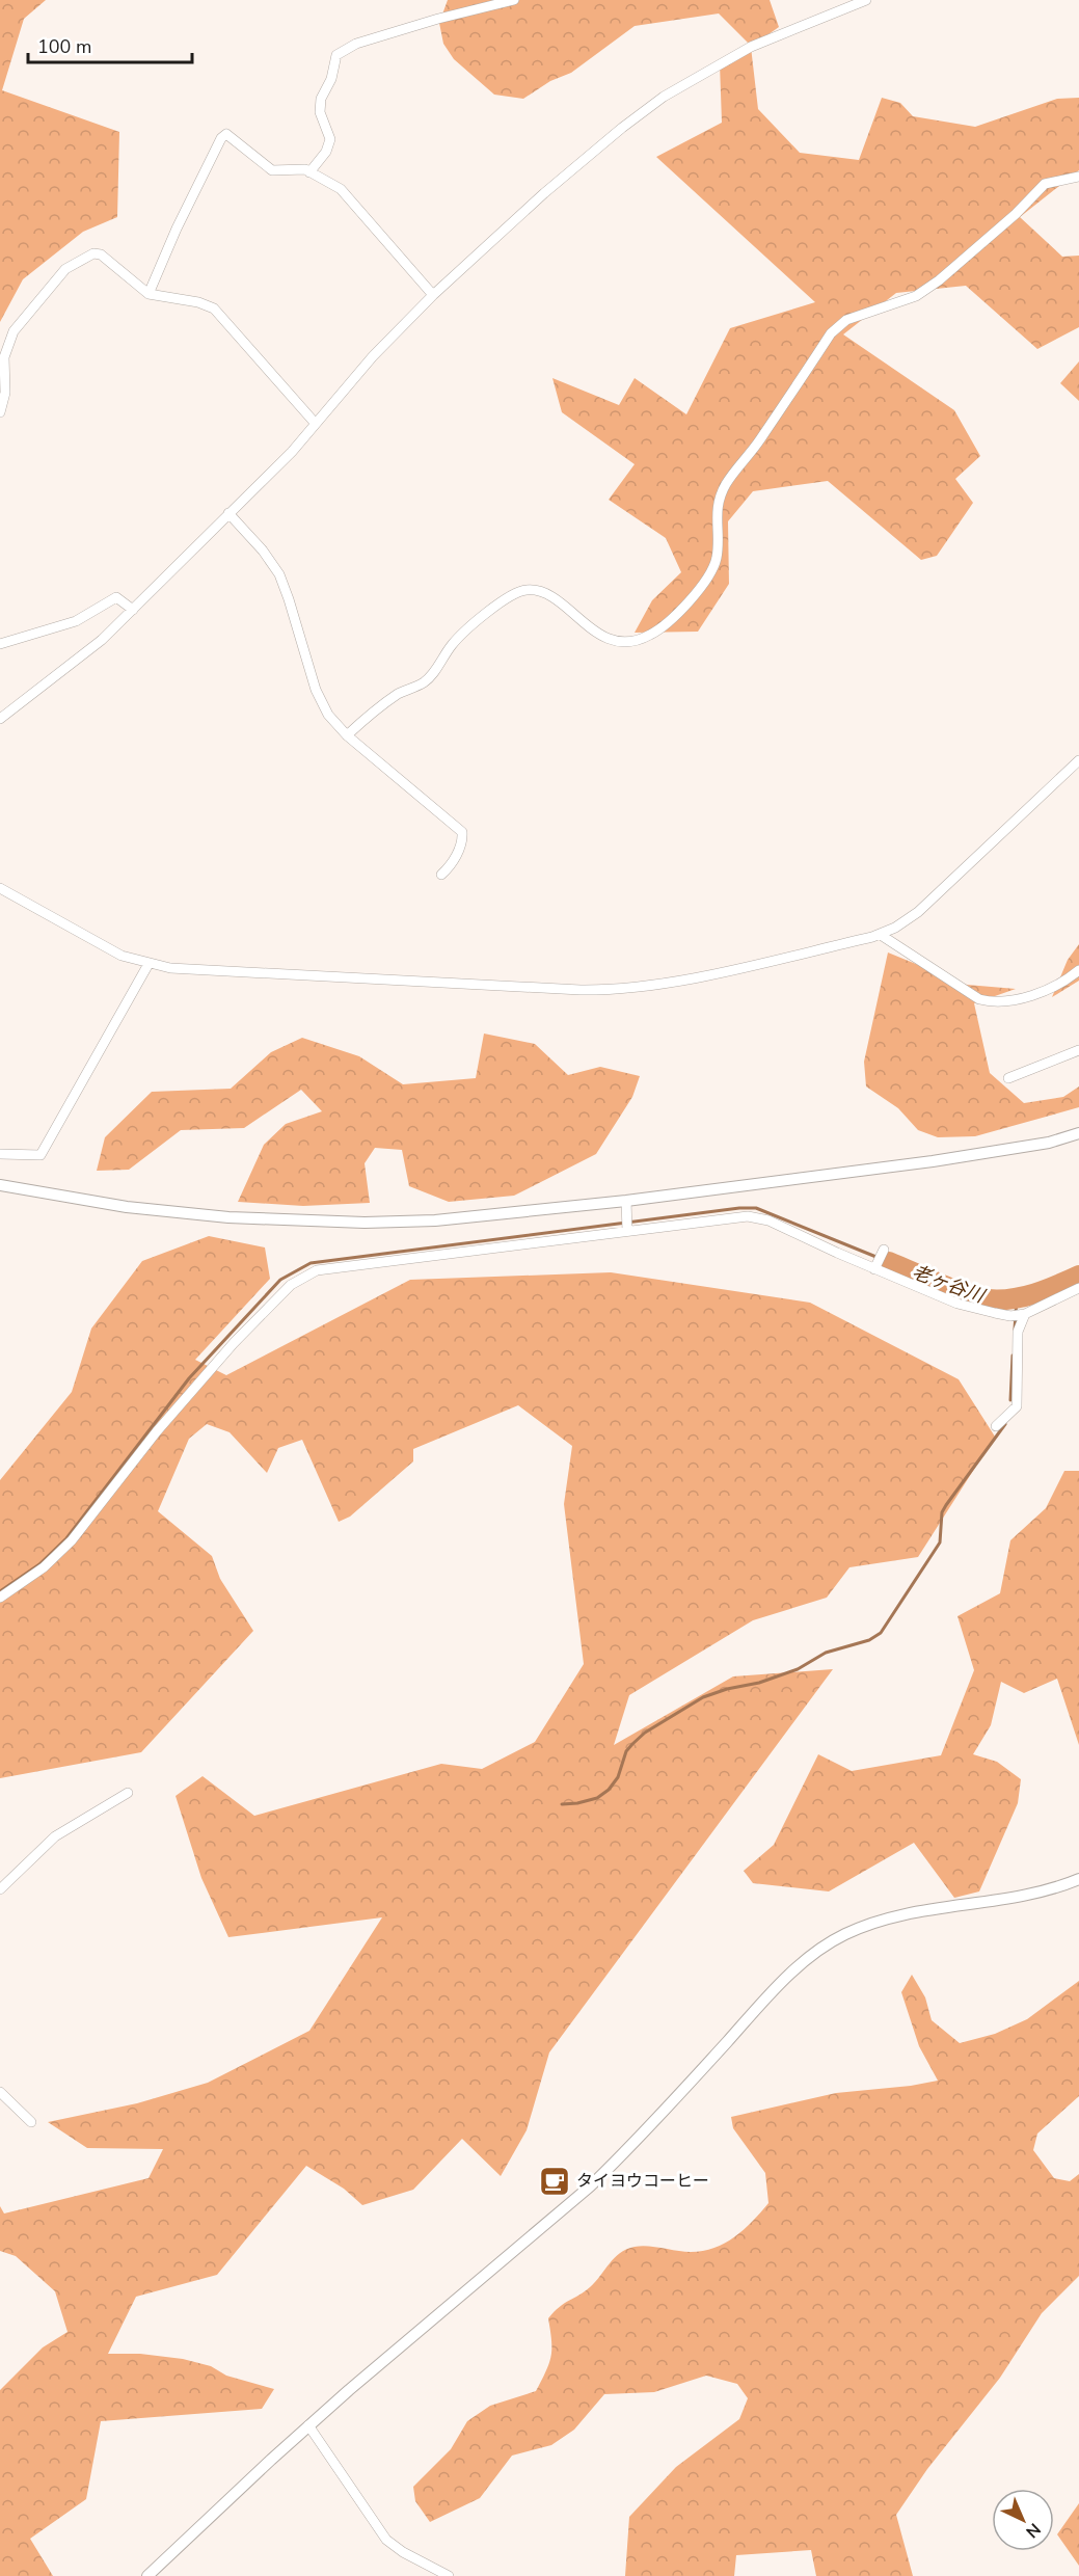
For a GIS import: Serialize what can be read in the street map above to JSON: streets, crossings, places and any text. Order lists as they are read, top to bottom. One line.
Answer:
{"water":["老ヶ谷川"],"places":{"cafe":["タイヨウコーヒー"]},"scale_bar":"100 m","north":"bottom right"}
